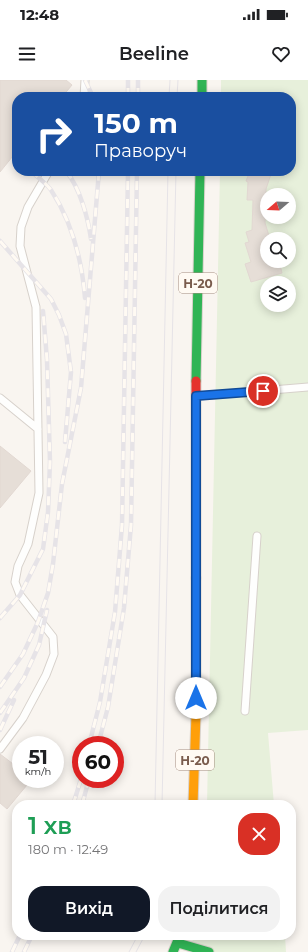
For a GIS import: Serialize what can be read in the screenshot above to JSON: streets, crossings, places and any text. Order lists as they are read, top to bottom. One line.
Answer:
{"streets":{"main road":["Н-20"]},"north":"left","page":{"status":"12:48","header":"Beeline","turn":["150 m","Праворуч"],"speed":"51 km/h","limit":"60","heading":["1 хв","180 m · 12:49"],"buttons":["Вихід","Поділитися"]}}
